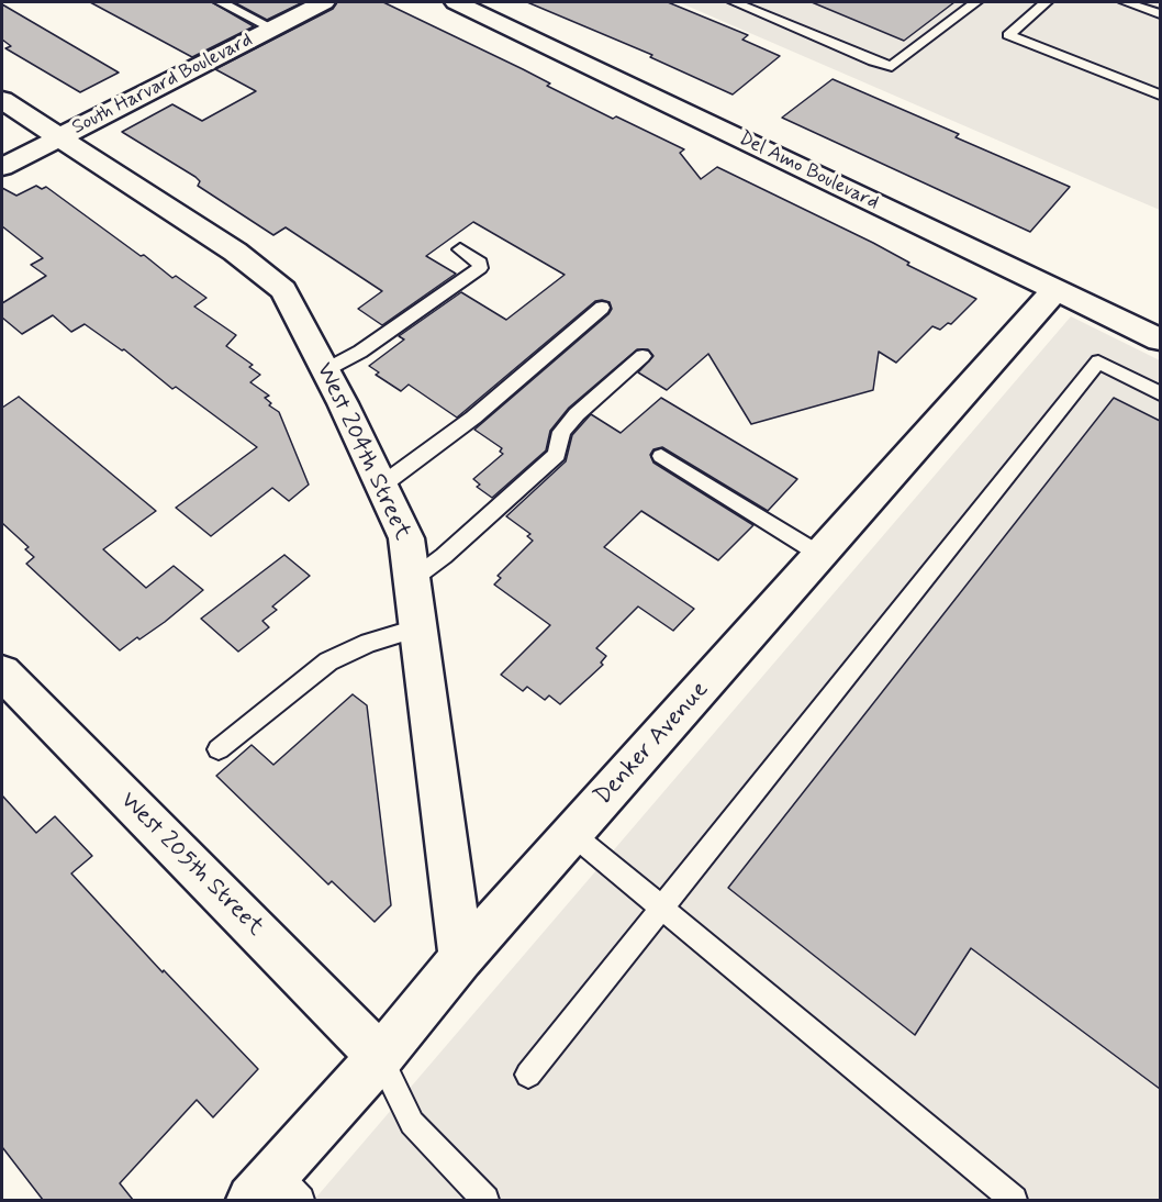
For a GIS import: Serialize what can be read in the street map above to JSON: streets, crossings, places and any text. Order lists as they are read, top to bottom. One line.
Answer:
{"streets":{"street":["South Harvard Boulevard","Del Amo Boulevard","West 204th Street","Denker Avenue","West 205th Street"]},"crossings":[["South Harvard Boulevard","West 204th Street"],["Del Amo Boulevard","Denker Avenue"],["West 204th Street","Denker Avenue"],["Denker Avenue","West 205th Street"]]}
